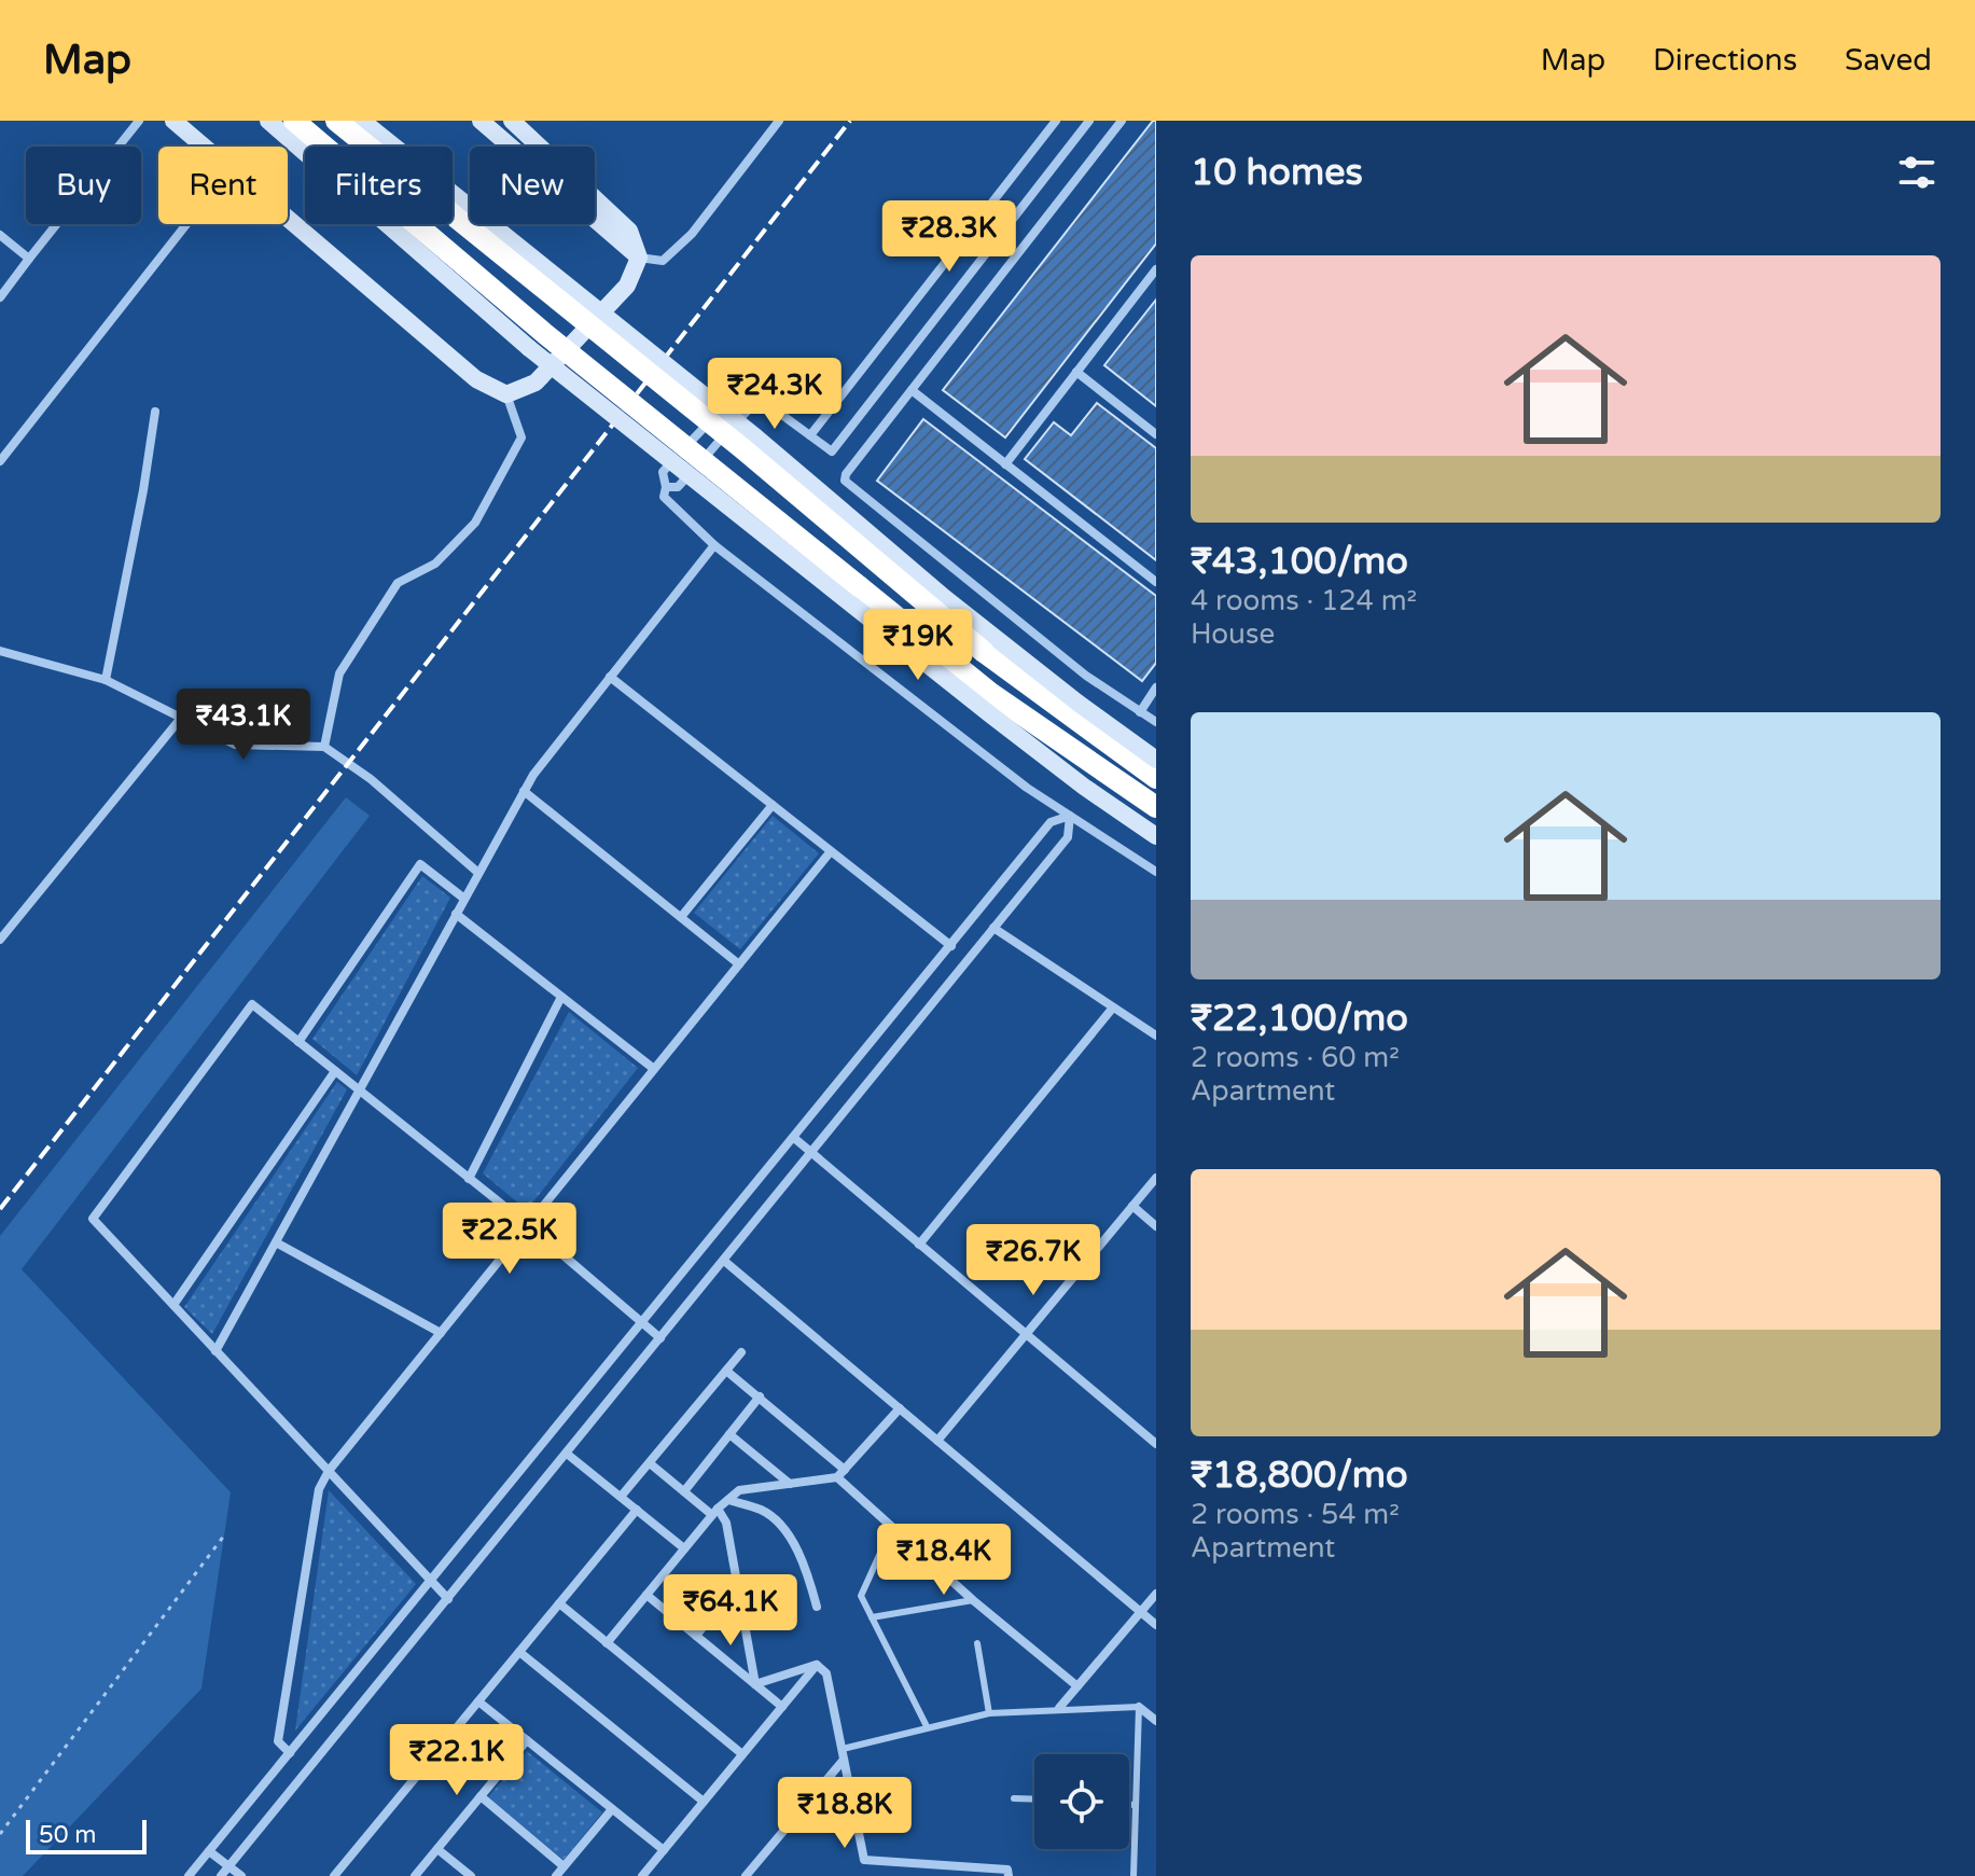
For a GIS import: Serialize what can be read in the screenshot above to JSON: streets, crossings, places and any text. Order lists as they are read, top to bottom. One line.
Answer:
{"scale_bar":"50 m","page":{"header":"Map","nav":["Map","Directions","Saved"],"heading":"10 homes","chip":["Buy","Rent","Filters","New"],"price":["₹28.3K","₹24.3K","₹19K","₹43.1K","₹22.5K","₹26.7K","₹18.4K","₹64.1K","₹22.1K","₹18.8K"],"list":[{"name":"₹43,100/mo","note":"4 rooms · 124 m² · House"},{"name":"₹22,100/mo","note":"2 rooms · 60 m² · Apartment"},{"name":"₹18,800/mo","note":"2 rooms · 54 m² · Apartment"}],"scale":"50 m"}}
